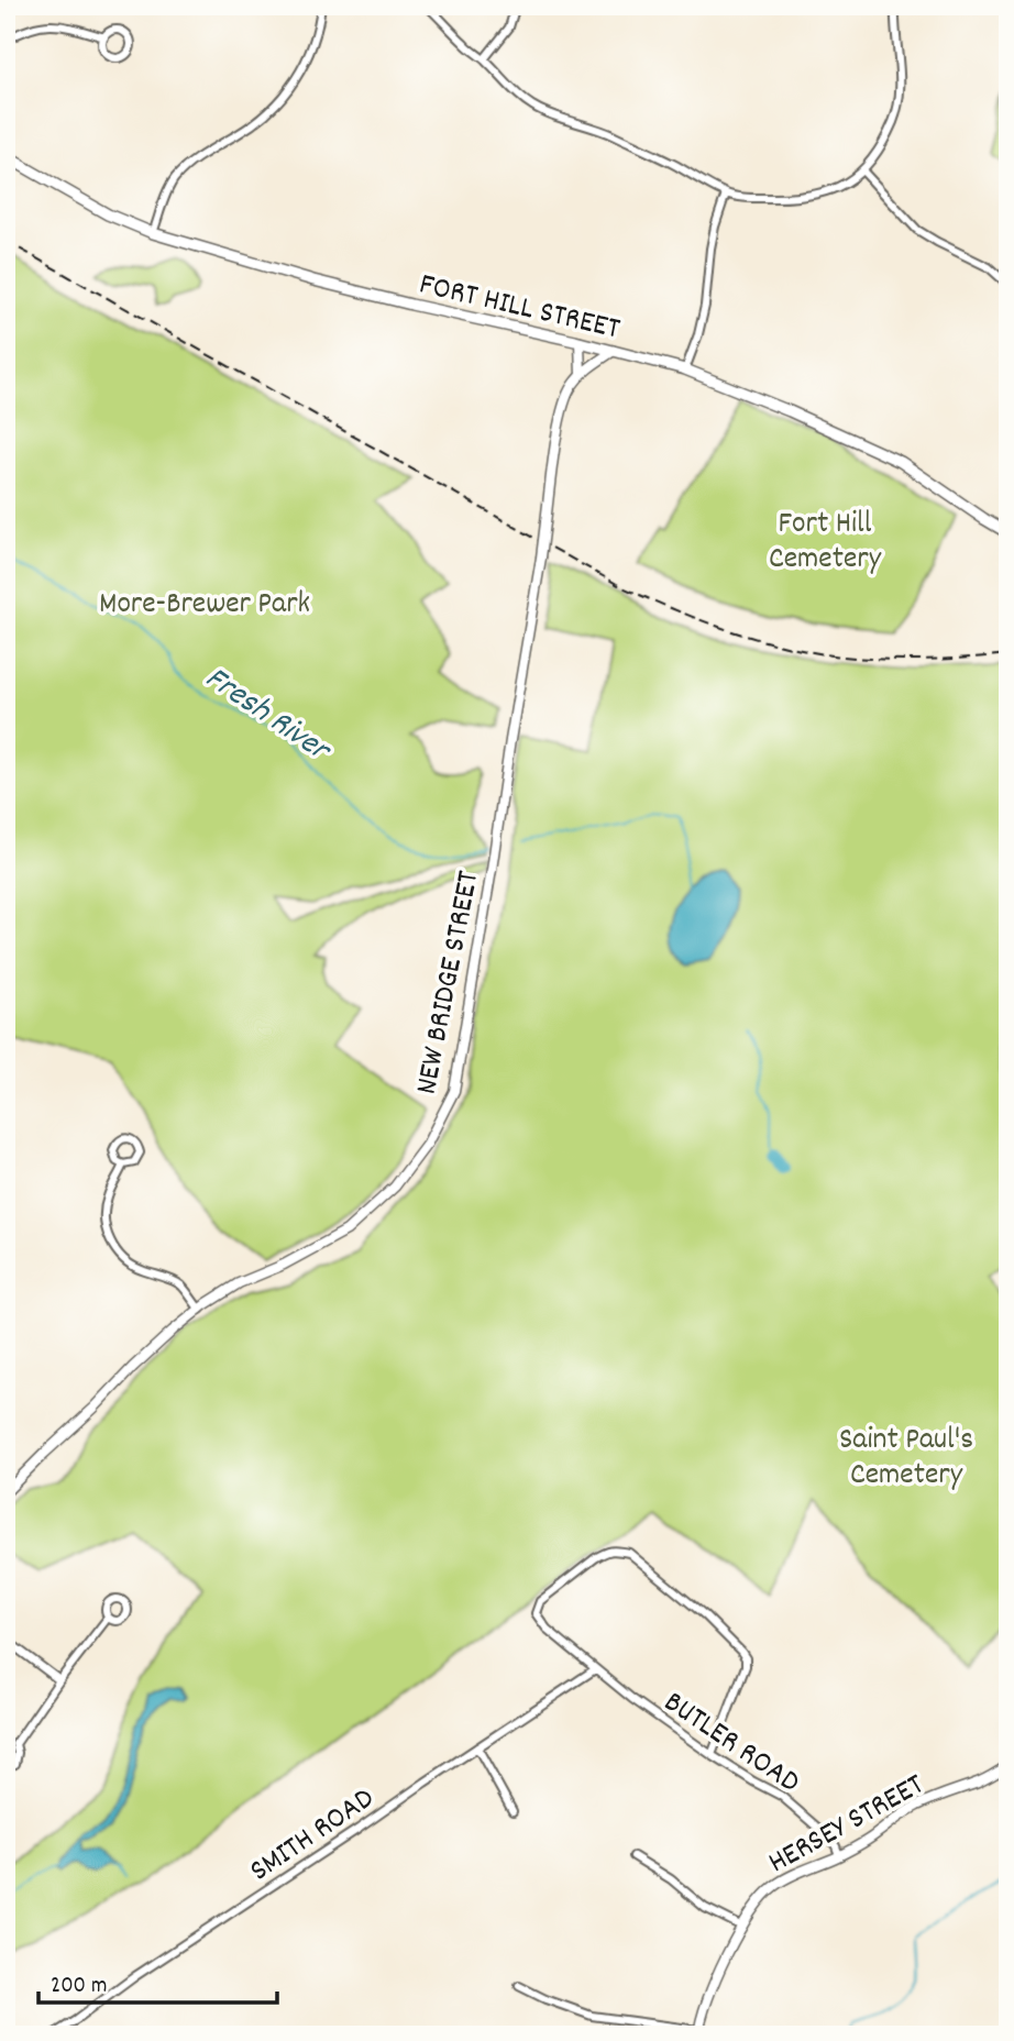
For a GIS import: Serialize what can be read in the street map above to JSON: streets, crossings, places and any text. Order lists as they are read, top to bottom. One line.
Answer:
{"streets":{"main road":["FORT HILL STREET"],"street":["NEW BRIDGE STREET","BUTLER ROAD","HERSEY STREET","SMITH ROAD"]},"crossings":[["FORT HILL STREET","NEW BRIDGE STREET"],["BUTLER ROAD","HERSEY STREET"],["BUTLER ROAD","SMITH ROAD"]],"water":["Fresh River"],"parks":["Fort Hill Cemetery","More-Brewer Park","Saint Paul's Cemetery"],"scale_bar":"200 m"}
